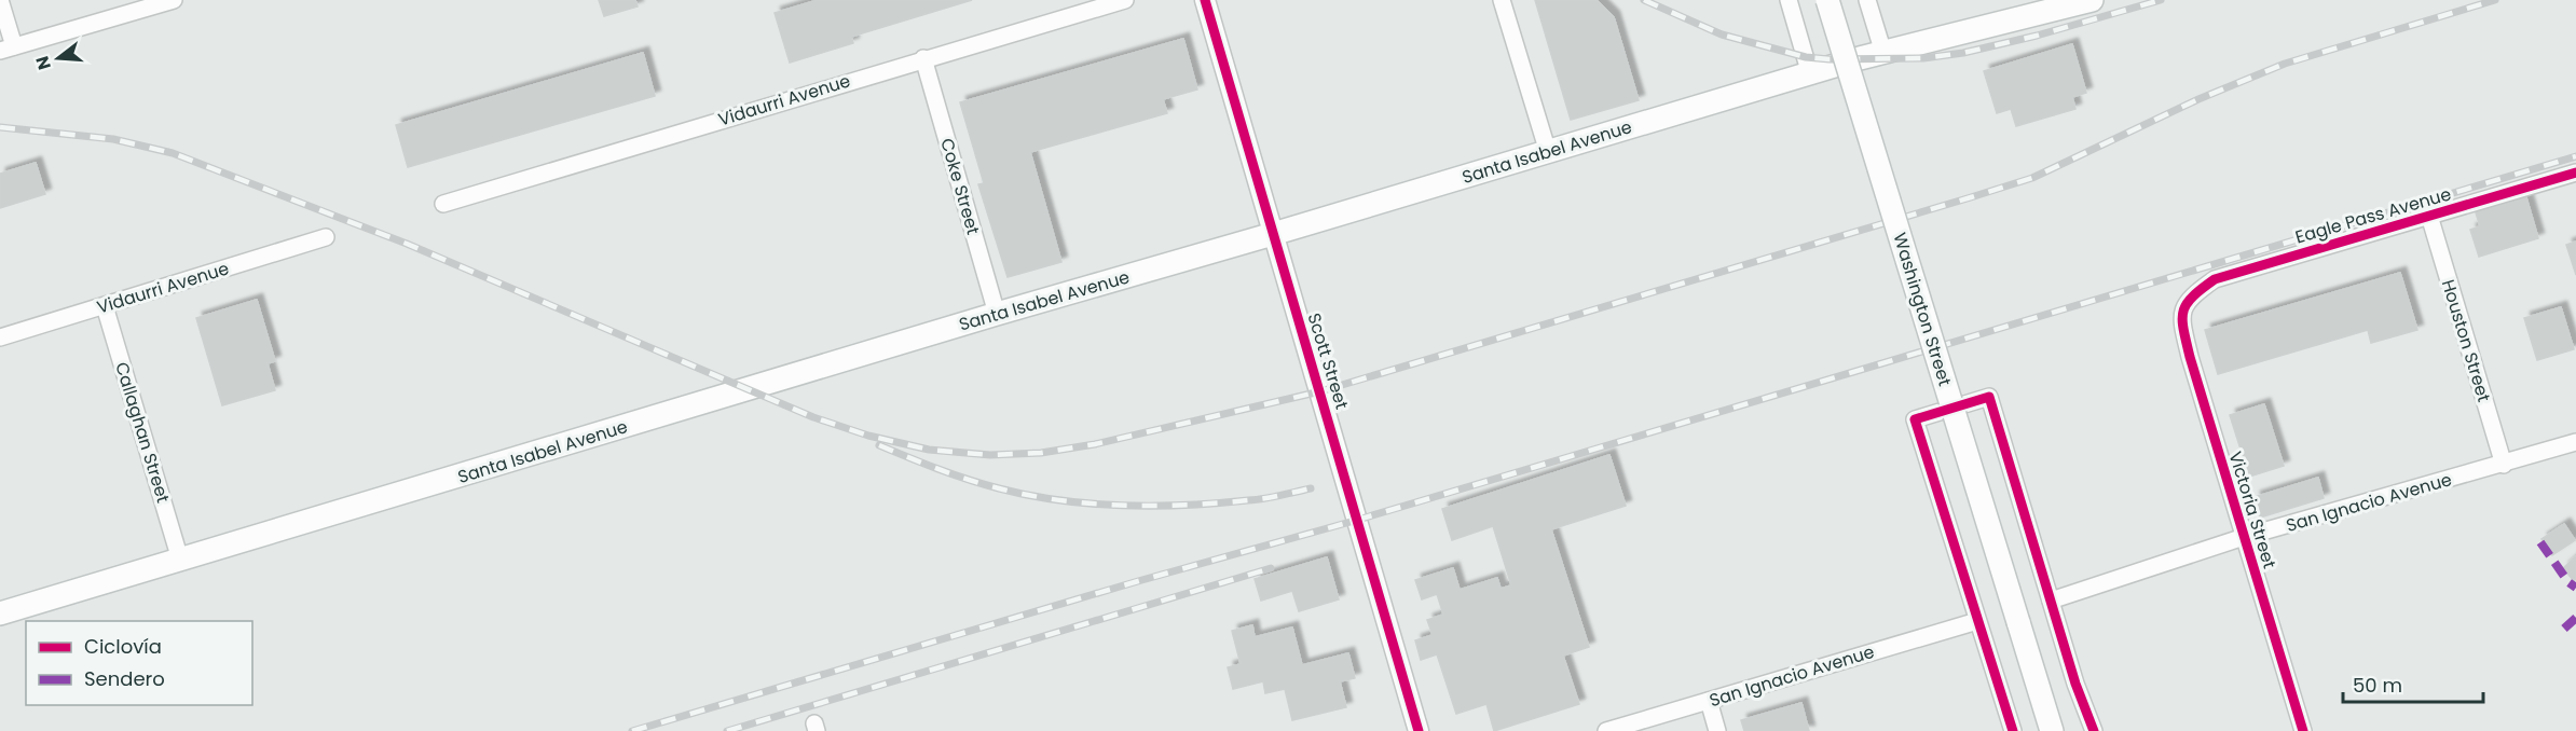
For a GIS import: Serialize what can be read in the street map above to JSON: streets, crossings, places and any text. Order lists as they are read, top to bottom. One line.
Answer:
{"streets":{"main road":["Santa Isabel Avenue","Washington Street"],"street":["Vidaurri Avenue","Coke Street","Eagle Pass Avenue","Houston Street","Scott Street","Callaghan Street","San Ignacio Avenue","Victoria Street"]},"crossings":[["Vidaurri Avenue","Coke Street"],["Vidaurri Avenue","Callaghan Street"],["Santa Isabel Avenue","Coke Street"],["Santa Isabel Avenue","Scott Street"],["Santa Isabel Avenue","Callaghan Street"],["Eagle Pass Avenue","Houston Street"],["Eagle Pass Avenue","Victoria Street"],["Houston Street","San Ignacio Avenue"],["San Ignacio Avenue","Victoria Street"]],"legend":["Ciclovía","Sendero"],"scale_bar":"50 m","north":"left"}
